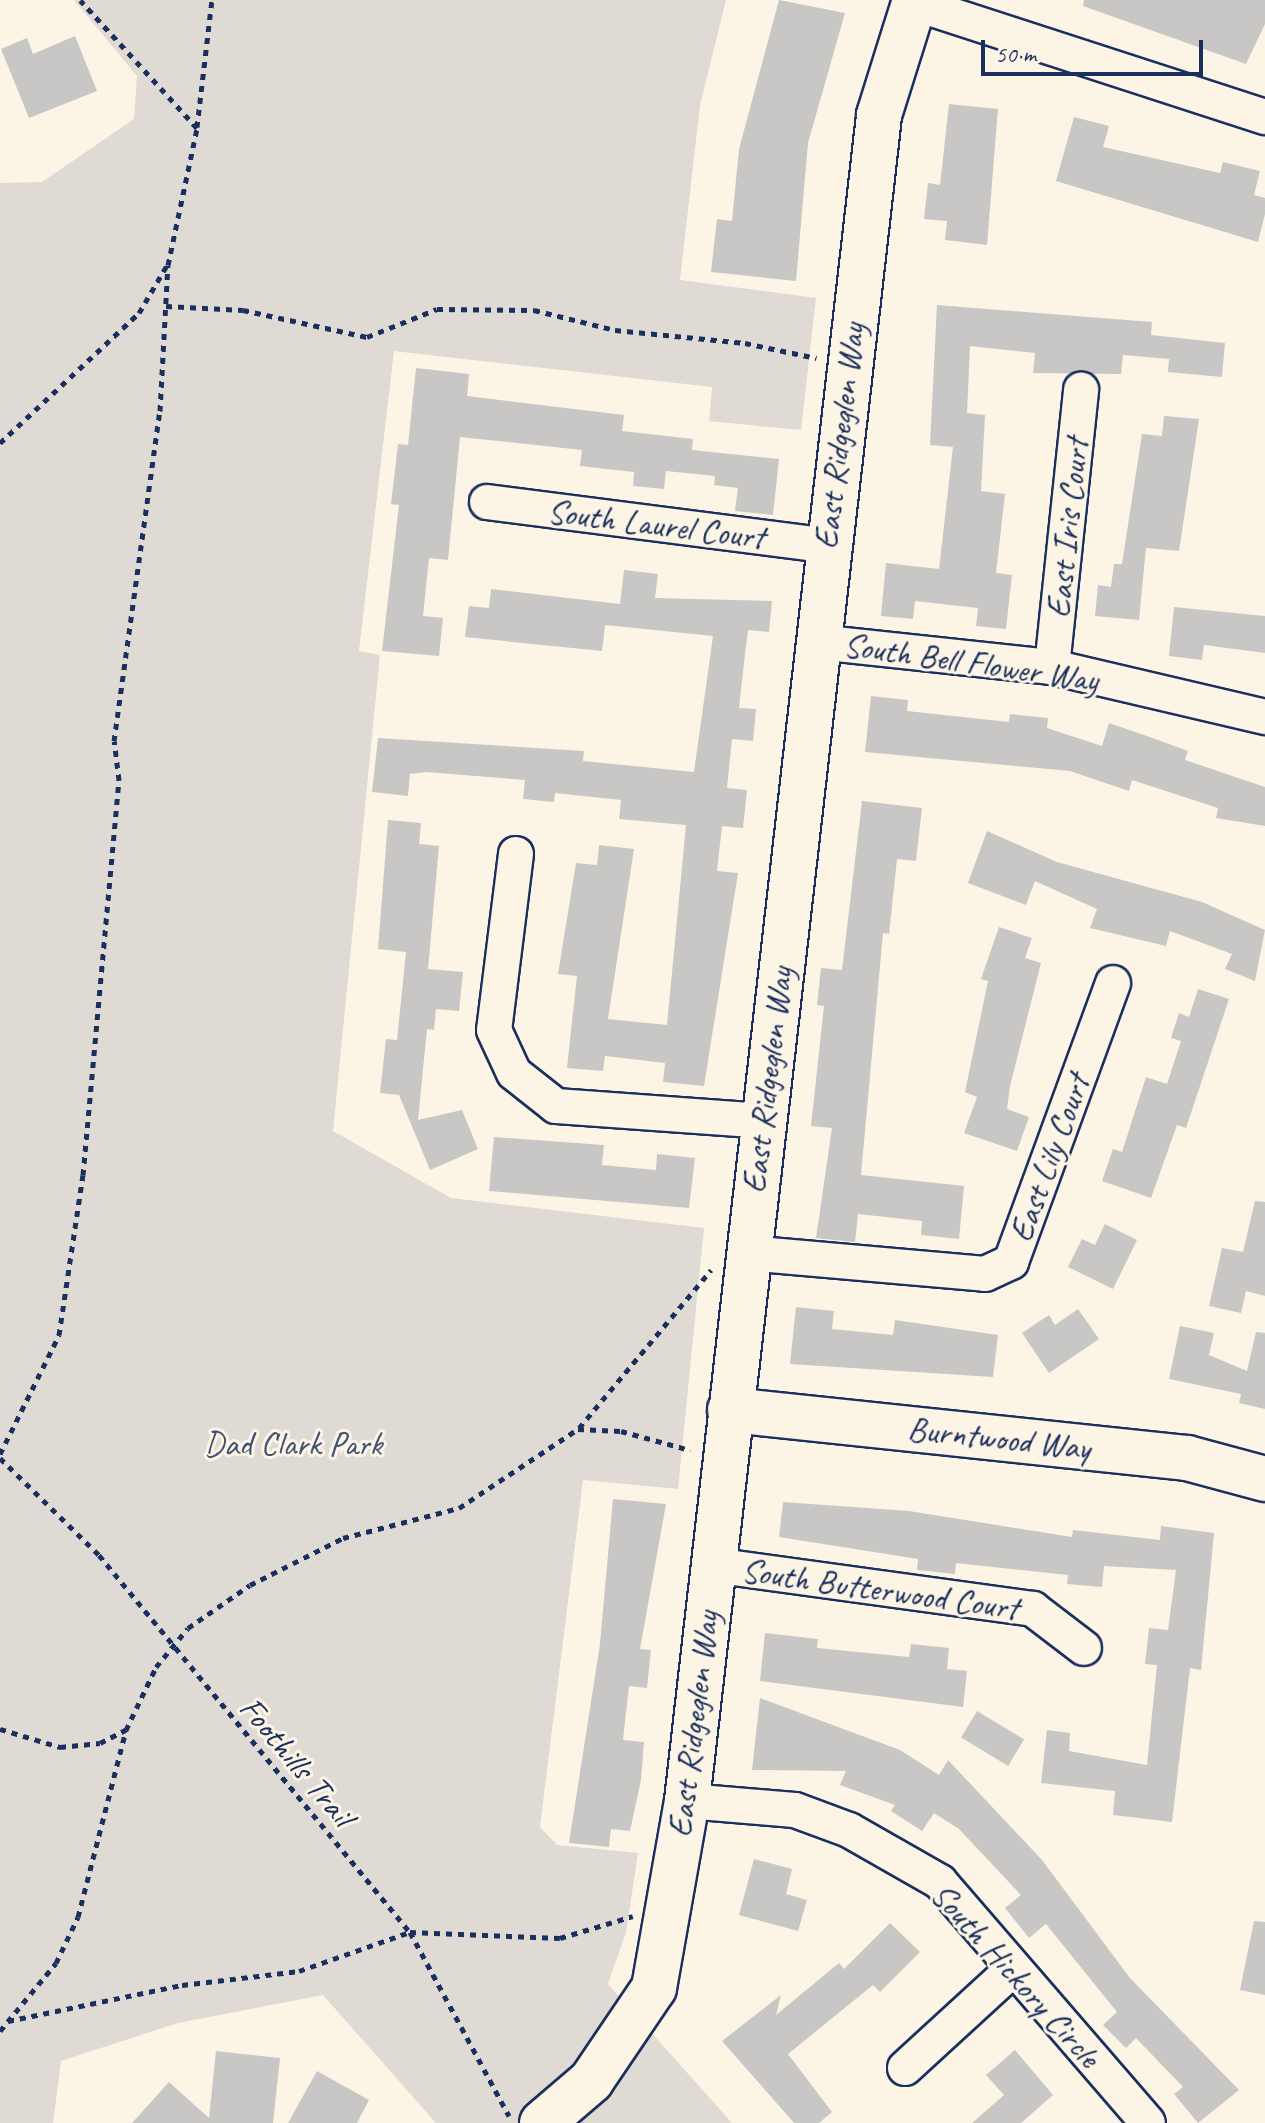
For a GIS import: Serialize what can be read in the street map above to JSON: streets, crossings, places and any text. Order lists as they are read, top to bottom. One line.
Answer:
{"streets":{"street":["East Ridgeglen Way","South Laurel Court","East Iris Court","South Bell Flower Way","East Lily Court","Burntwood Way","South Butterwood Court","South Hickory Circle"],"path":["Foothills Trail"]},"crossings":[["East Ridgeglen Way","South Laurel Court"],["East Ridgeglen Way","South Bell Flower Way"],["East Ridgeglen Way","East Lily Court"],["East Ridgeglen Way","Burntwood Way"],["East Ridgeglen Way","South Butterwood Court"],["East Ridgeglen Way","South Hickory Circle"],["East Iris Court","South Bell Flower Way"]],"parks":["Dad Clark Park"],"scale_bar":"50 m"}
